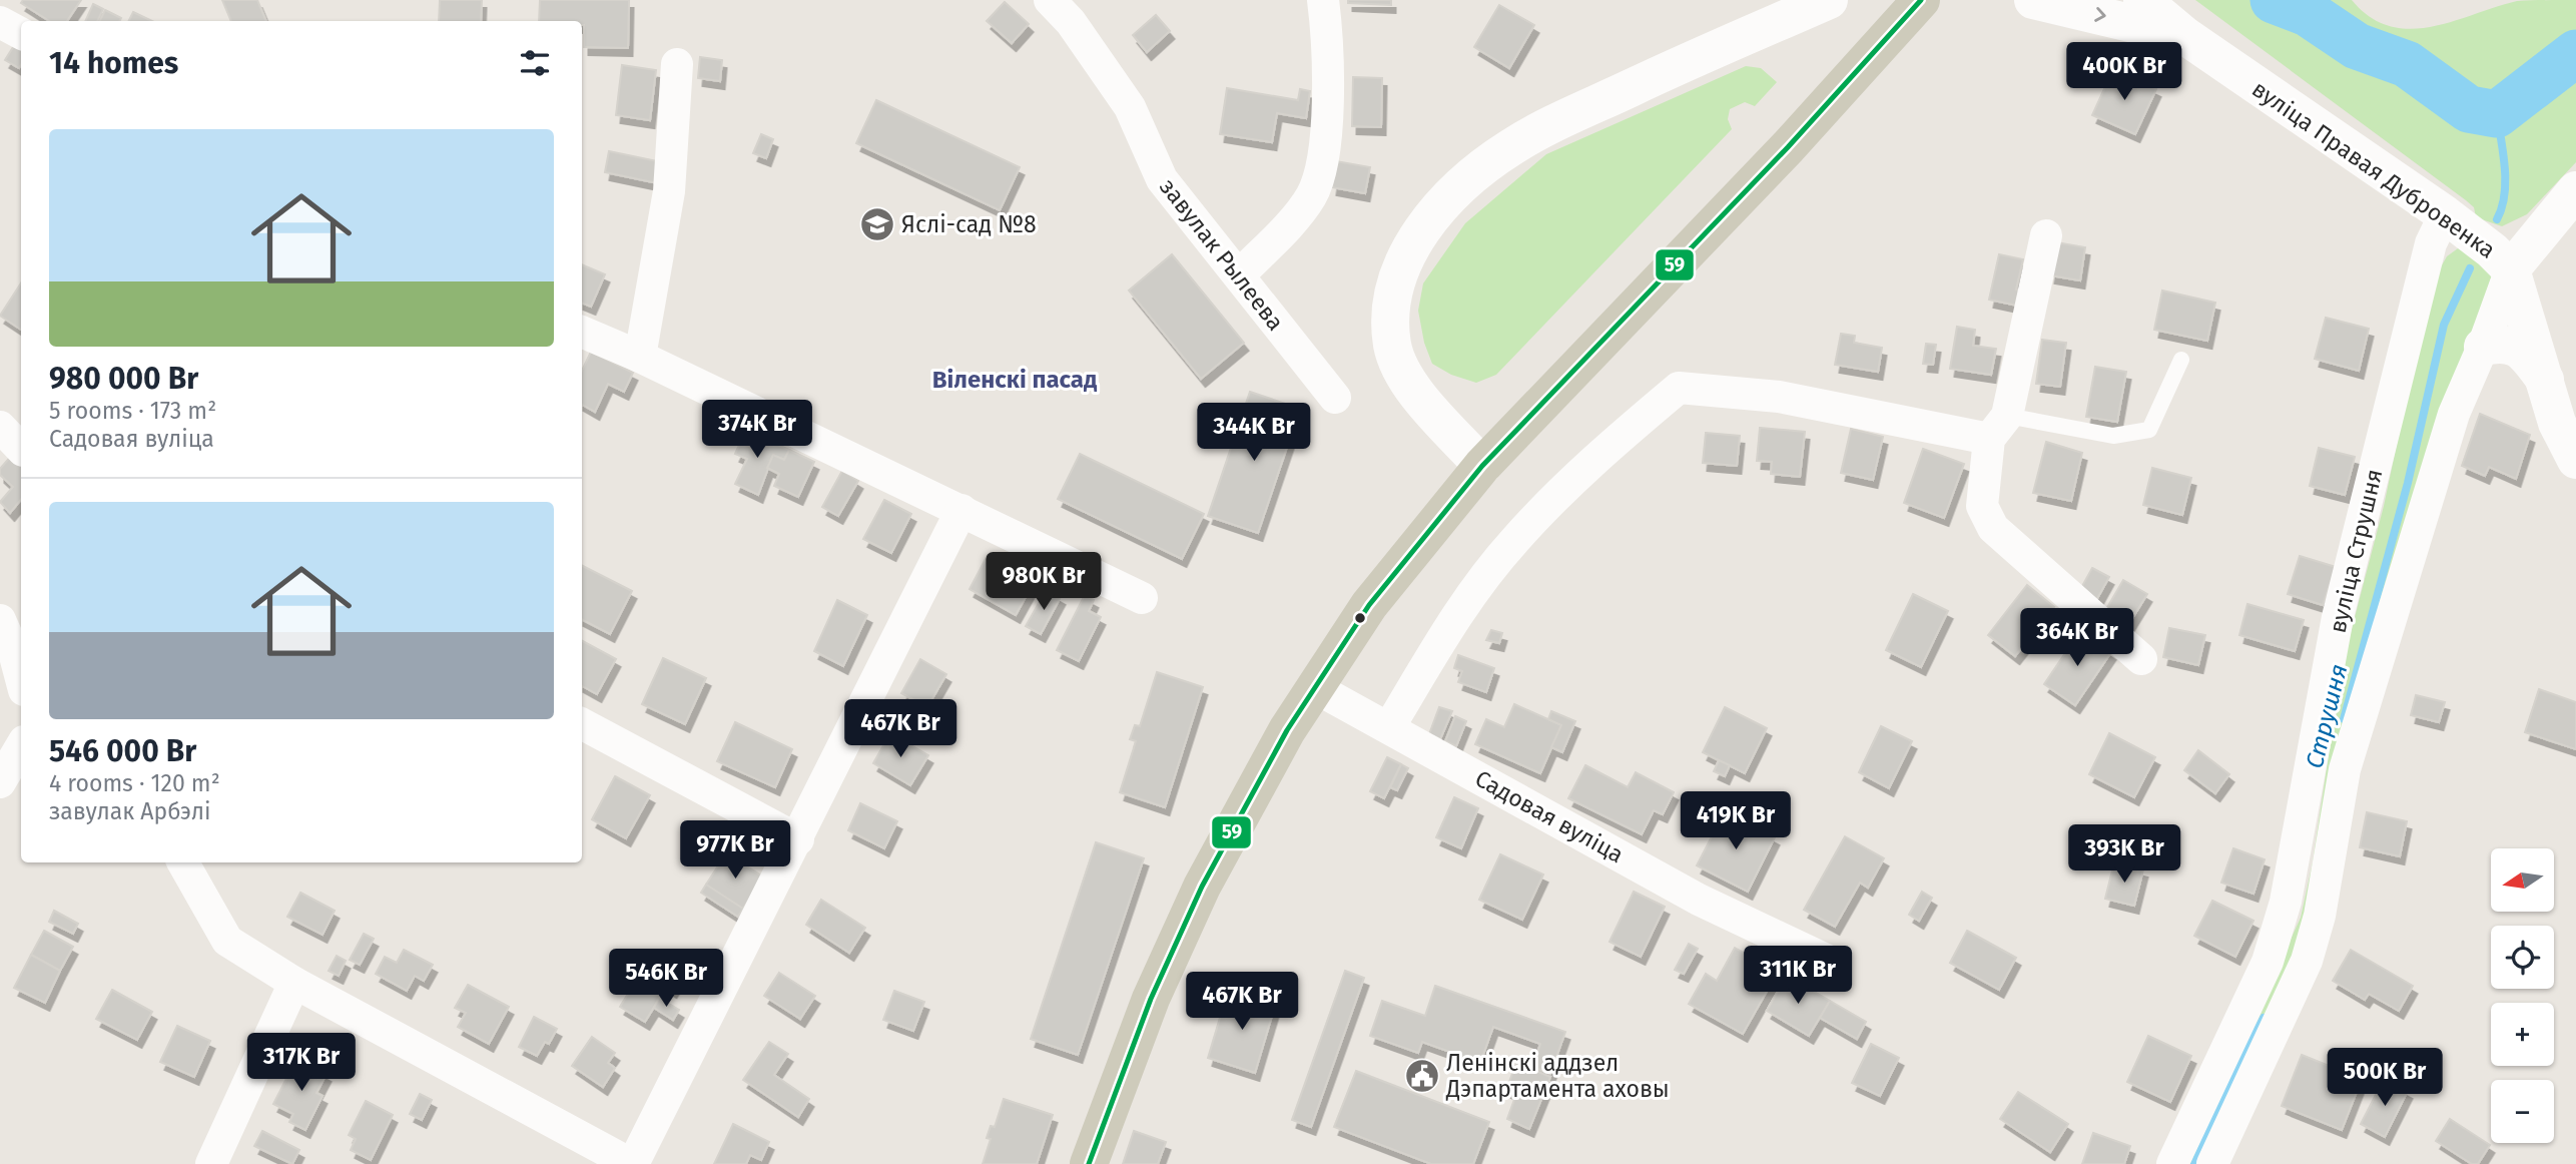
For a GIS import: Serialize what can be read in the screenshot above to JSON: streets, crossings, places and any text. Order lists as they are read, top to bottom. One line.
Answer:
{"streets":{"street":["вуліца Правая Дубровенка","завулак Рылеева","вуліца Струшня","Садовая вуліца"]},"crossings":[["вуліца Правая Дубровенка","вуліца Струшня"]],"districts":["Віленскі пасад"],"water":["Струшня"],"places":{"school or university":["Яслі-сад №8"],"public building":["Ленінскі аддзел Дэпартамента аховы"]},"lines":["transit line 59"],"north":"left","page":{"heading":"14 homes","price":["400K Br","374K Br","344K Br","980K Br","364K Br","467K Br","419K Br","977K Br","393K Br","311K Br","546K Br","467K Br","317K Br","500K Br"],"list":[{"name":"980 000 Br","note":"5 rooms · 173 m² · Садовая вуліца"},{"name":"546 000 Br","note":"4 rooms · 120 m² · завулак Арбэлі"}],"map_buttons":["+","−"]}}
